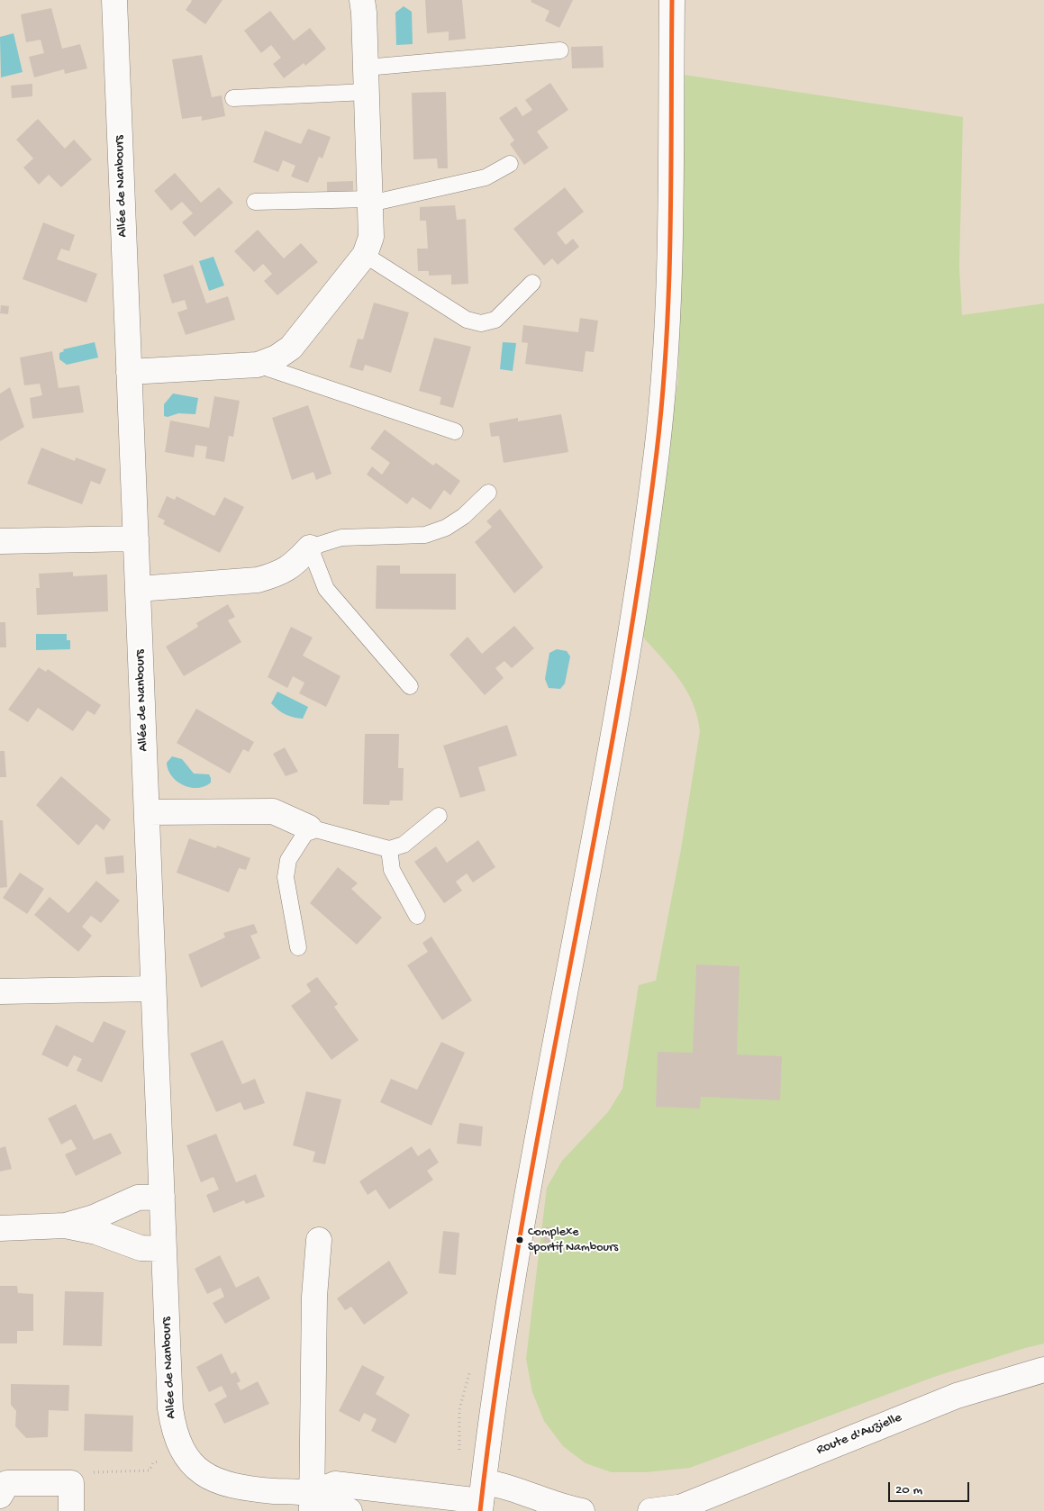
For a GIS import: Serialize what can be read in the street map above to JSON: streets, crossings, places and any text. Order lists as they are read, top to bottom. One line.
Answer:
{"streets":{"street":["Allée de Nanbours","Route d'Auzielle"]},"places":["Complexe Sportif Nambours"],"scale_bar":"20 m"}
